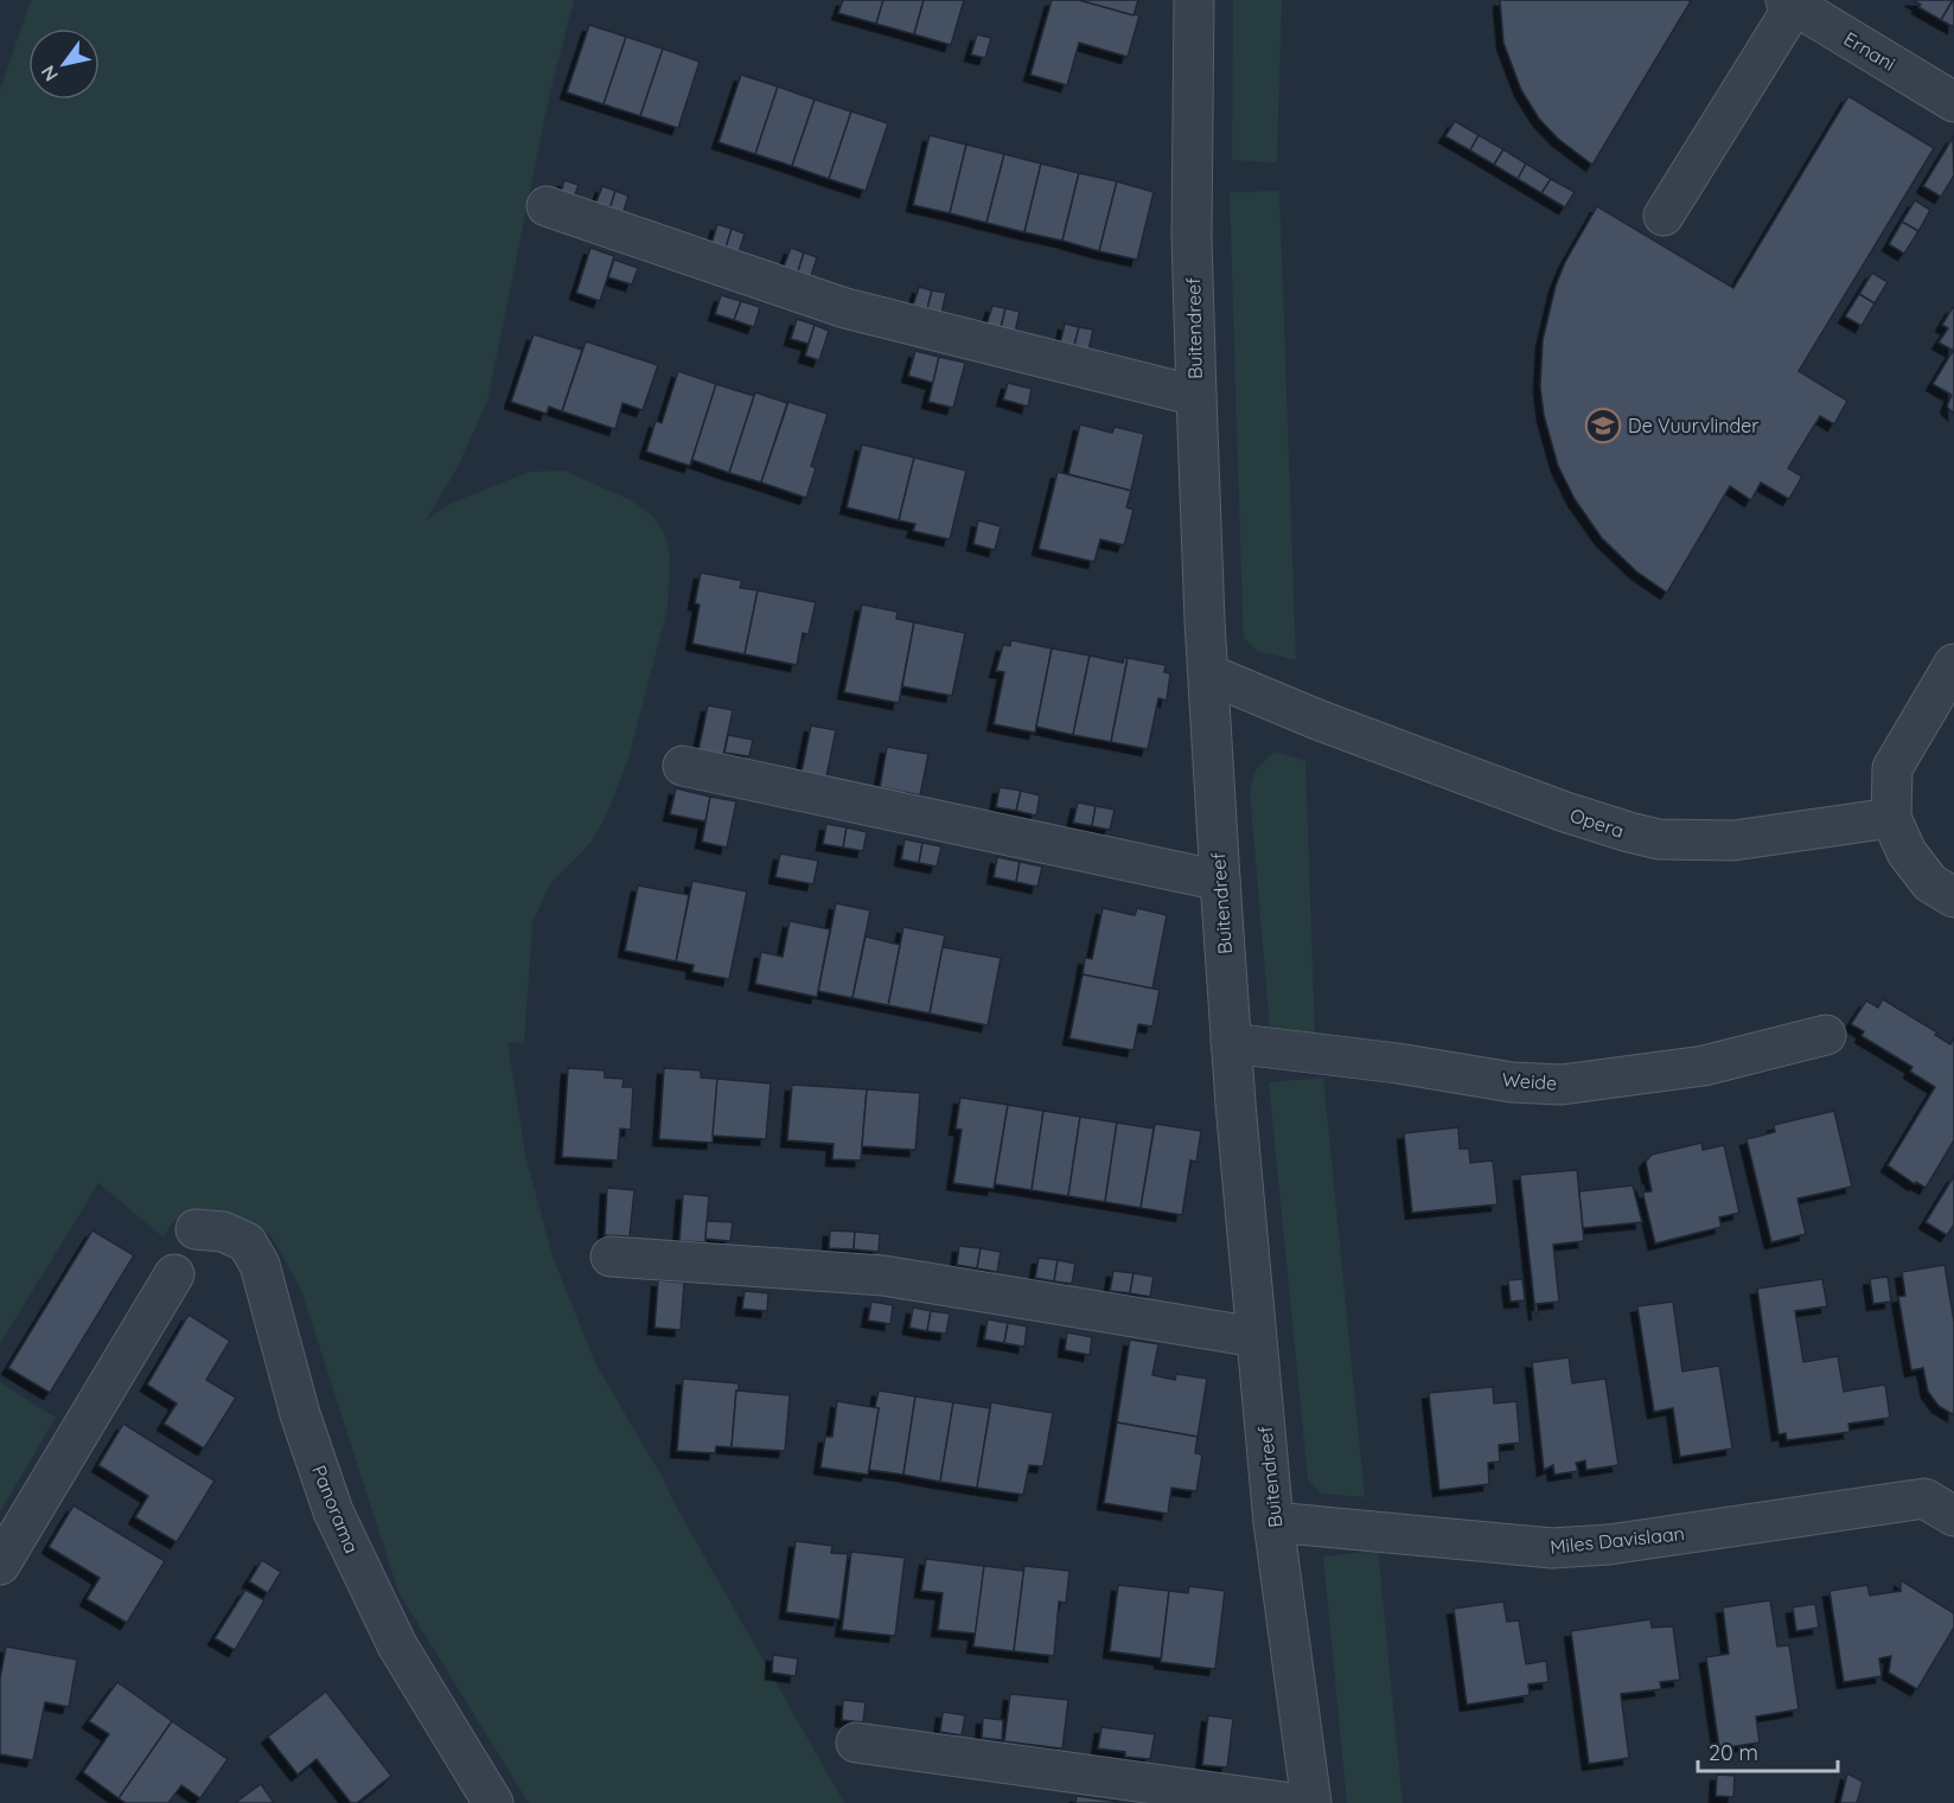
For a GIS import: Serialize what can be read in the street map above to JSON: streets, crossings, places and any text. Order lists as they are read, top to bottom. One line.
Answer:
{"streets":{"street":["Ernani","Buitendreef","Opera","Weide","Panorama","Miles Davislaan"]},"crossings":[["Buitendreef","Opera"],["Buitendreef","Weide"],["Buitendreef","Miles Davislaan"]],"places":{"school or university":["De Vuurvlinder"]},"scale_bar":"20 m","north":"bottom left"}
